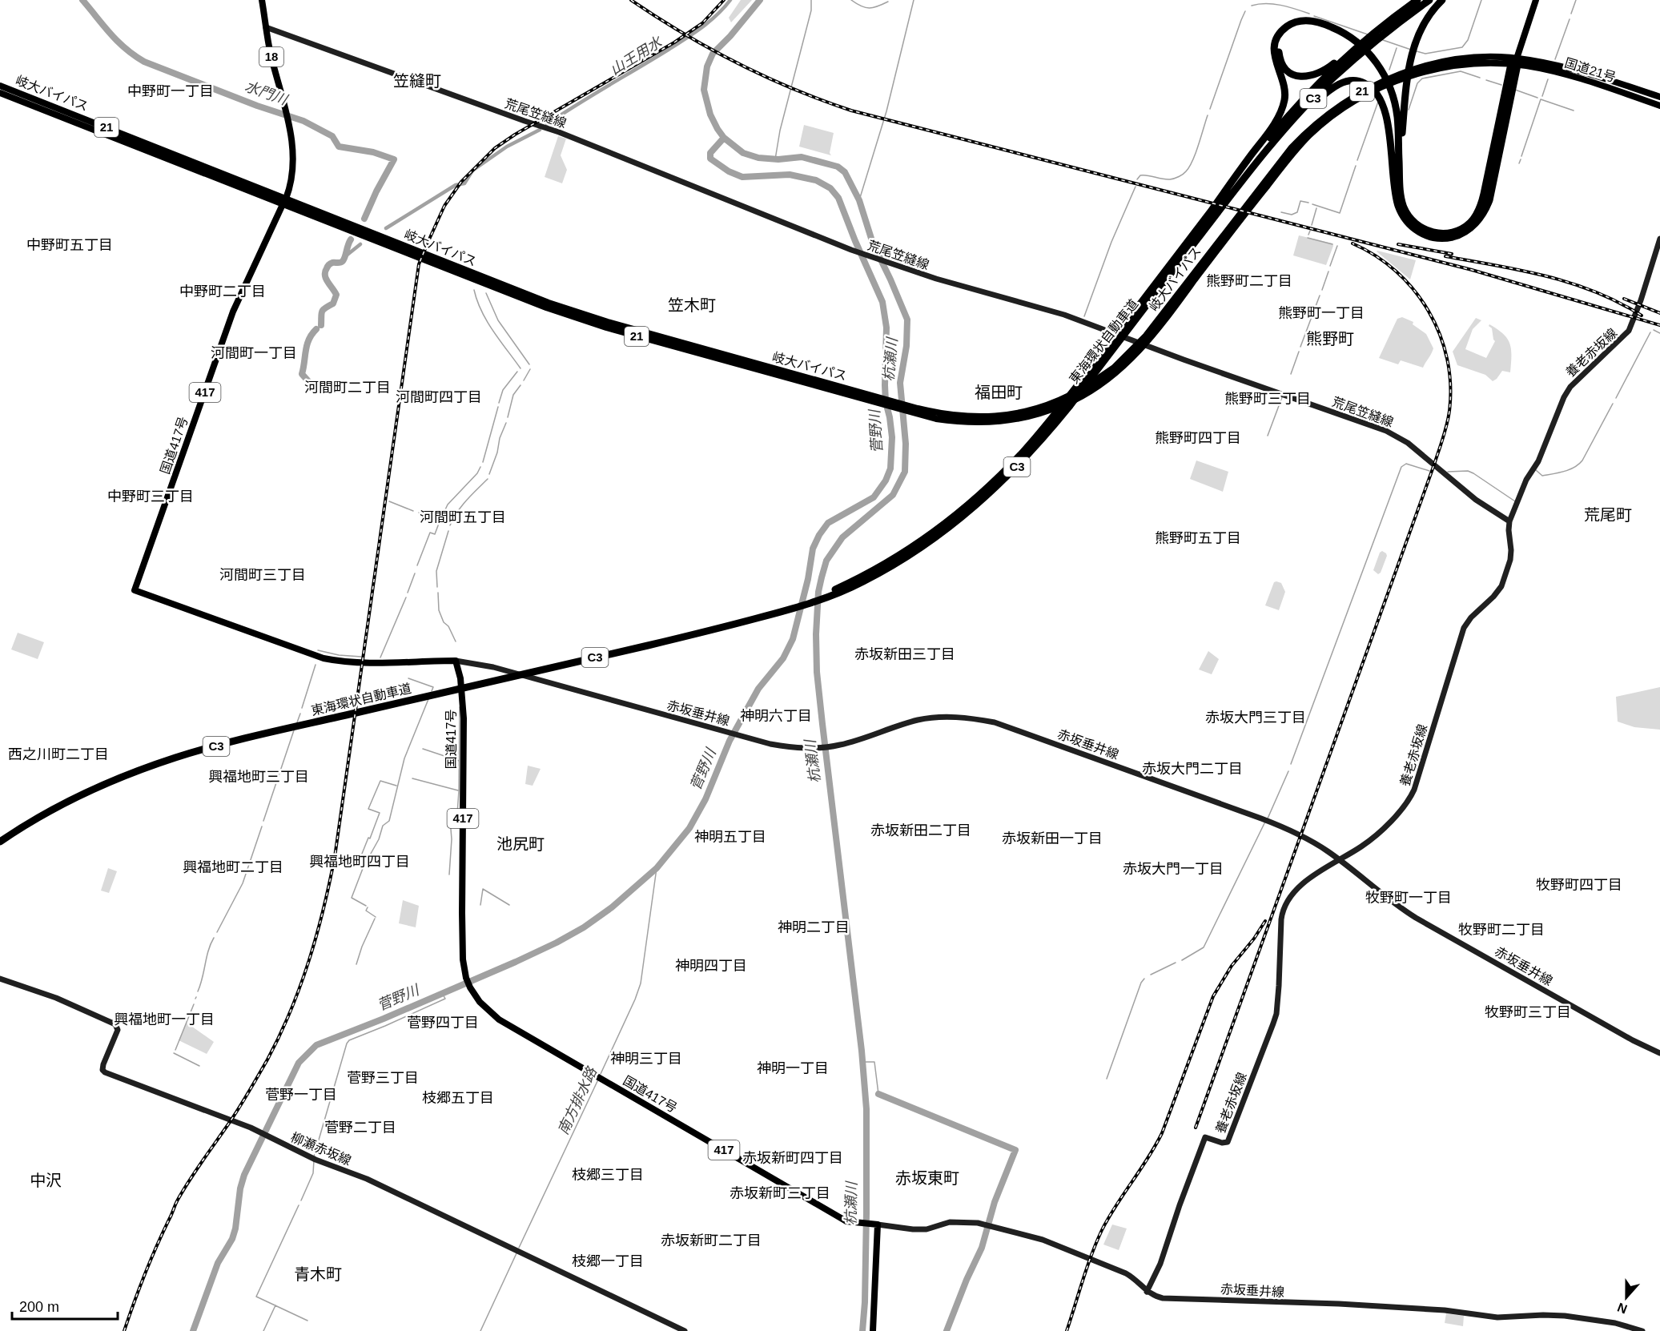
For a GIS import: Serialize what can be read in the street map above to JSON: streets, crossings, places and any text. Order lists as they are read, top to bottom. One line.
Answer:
{"streets":{"highway":["国道21号","21","岐大バイパス","C3","東海環状自動車道","417","国道417号"],"main road":["18","荒尾笠縫線","養老赤坂線","赤坂垂井線","柳瀬赤坂線"]},"crossings":[["18","岐大バイパス"],["18","荒尾笠縫線"],["18","国道417号"],["国道21号","岐大バイパス"],["岐大バイパス","荒尾笠縫線"],["岐大バイパス","国道417号"],["荒尾笠縫線","養老赤坂線"],["養老赤坂線","赤坂垂井線"],["国道417号","赤坂垂井線"]],"districts":["笠縫町","中野町一丁目","中野町五丁目","熊野町二丁目","中野町二丁目","笠木町","熊野町一丁目","熊野町","河間町一丁目","河間町二丁目","福田町","河間町四丁目","熊野町三丁目","熊野町四丁目","中野町三丁目","荒尾町","河間町五丁目","熊野町五丁目","河間町三丁目","赤坂新田三丁目","神明六丁目","赤坂大門三丁目","西之川町二丁目","赤坂大門二丁目","興福地町三丁目","赤坂新田二丁目","神明五丁目","赤坂新田一丁目","池尻町","興福地町四丁目","興福地町二丁目","赤坂大門一丁目","牧野町四丁目","牧野町一丁目","神明二丁目","牧野町二丁目","神明四丁目","牧野町三丁目","興福地町一丁目","菅野四丁目","神明三丁目","神明一丁目","菅野三丁目","菅野一丁目","枝郷五丁目","菅野二丁目","赤坂新町四丁目","枝郷三丁目","赤坂東町","中沢","赤坂新町三丁目","赤坂新町二丁目","枝郷一丁目","青木町"],"water":["山王用水","水門川","杭瀬川","菅野川","南方排水路"],"scale_bar":"200 m","north":"bottom"}
